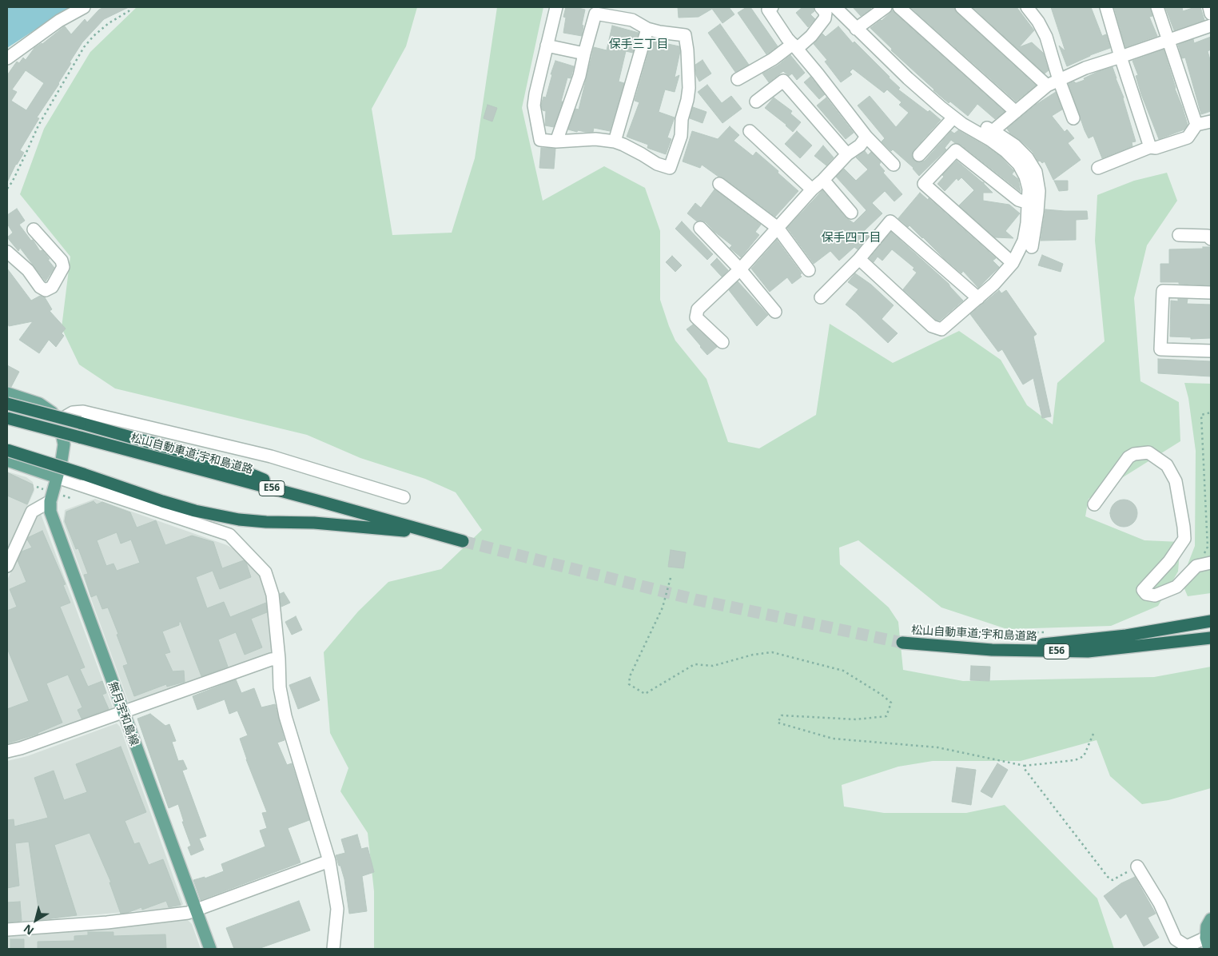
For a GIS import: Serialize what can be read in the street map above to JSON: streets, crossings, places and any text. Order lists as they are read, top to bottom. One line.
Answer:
{"streets":{"highway":["松山自動車道;宇和島道路","E56"],"main road":["無月宇和島線"]},"districts":["保手三丁目","保手四丁目"],"north":"bottom left"}
